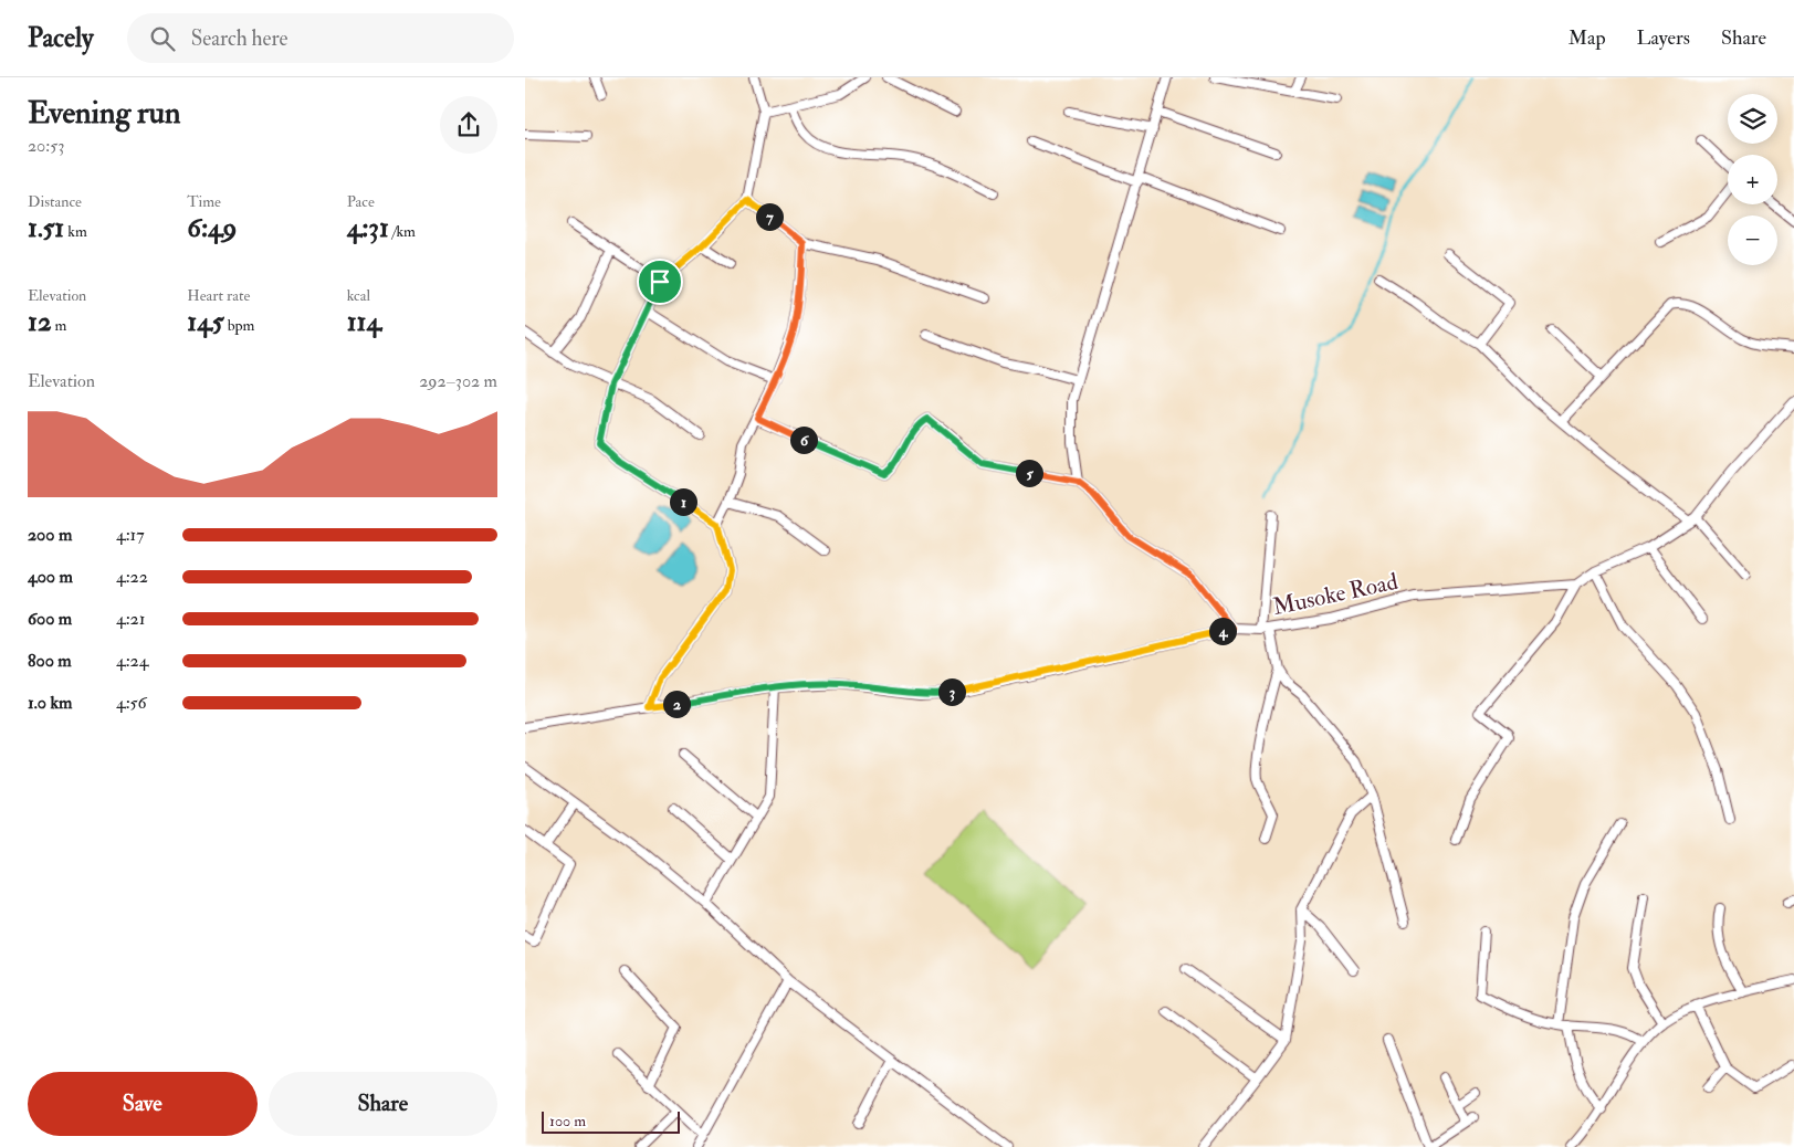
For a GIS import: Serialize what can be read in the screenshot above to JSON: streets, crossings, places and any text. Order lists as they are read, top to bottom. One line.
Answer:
{"streets":{"street":["Musoke Road"]},"scale_bar":"100 m","page":{"header":"Pacely","search":"Search here","nav":["Map","Layers","Share"],"heading":["Evening run","20:53"],"map_buttons":["+","−"],"stats":[["Distance","1.51 km"],["Time","6:49"],["Pace","4:31 /km"],["Elevation","12 m"],["Heart rate","145 bpm"],["kcal","114"]],"pins":["7","6","5","1","4","3","2"],"chart":["Elevation","292–302 m"],"list":[{"name":"200 m","note":"4:17"},{"name":"400 m","note":"4:22"},{"name":"600 m","note":"4:21"},{"name":"800 m","note":"4:24"},{"name":"1.0 km","note":"4:56"}],"buttons":["Save","Share"],"scale":"100 m"}}
